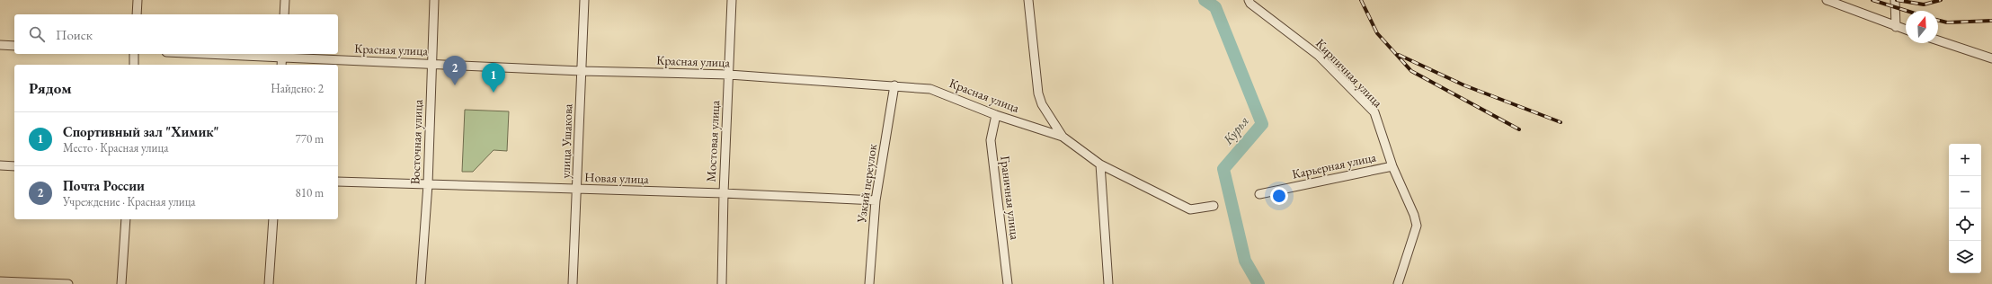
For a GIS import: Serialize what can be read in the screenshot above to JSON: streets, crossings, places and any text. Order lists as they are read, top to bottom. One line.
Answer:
{"streets":{"street":["Красная улица","Кирпичная улица","улица Ушакова","Мостовая улица","Восточная улица","Карьерная улица","Новая улица","Узкий переулок","Граничная улица"]},"crossings":[["Красная улица","улица Ушакова"],["Красная улица","Мостовая улица"],["Красная улица","Восточная улица"],["Красная улица","Узкий переулок"],["Красная улица","Граничная улица"],["Кирпичная улица","Карьерная улица"],["улица Ушакова","Новая улица"],["Мостовая улица","Новая улица"],["Восточная улица","Новая улица"],["Новая улица","Узкий переулок"]],"water":["Курья"],"north":"top","page":{"search":"Поиск","pins":["2","1"],"heading":["Рядом","Найдено: 2"],"list":[{"mark":"1","name":"Спортивный зал \"Химик\"","note":"Место · Красная улица","value":"770 m"},{"mark":"2","name":"Почта России","note":"Учреждение · Красная улица","value":"810 m"}],"map_buttons":["+","−"]}}
